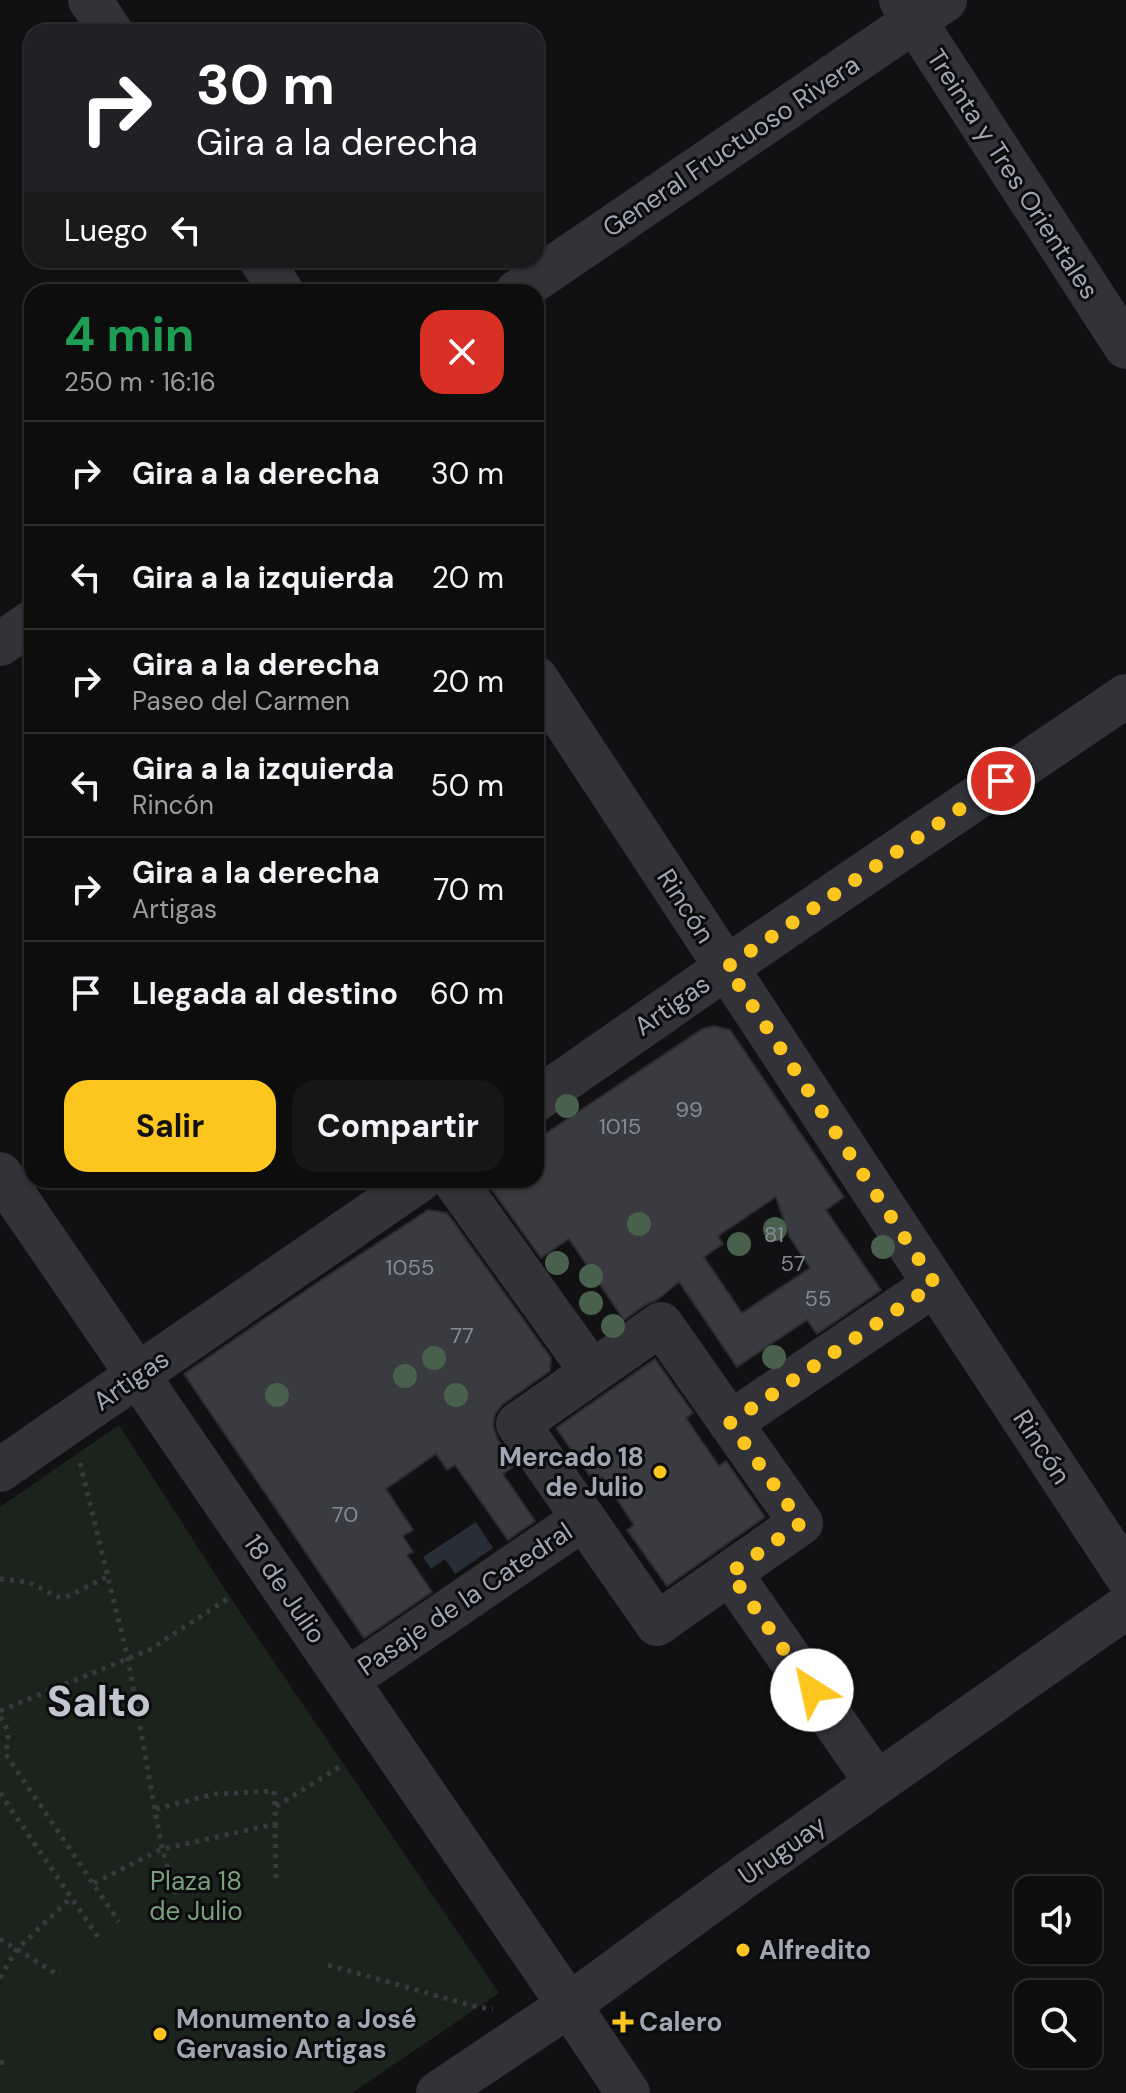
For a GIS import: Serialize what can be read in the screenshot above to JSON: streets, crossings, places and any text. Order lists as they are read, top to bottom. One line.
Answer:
{"streets":{"street":["General Fructuoso Rivera","Treinta y Tres Orientales","Rincón","Artigas","18 de Julio","Pasaje de la Catedral","Uruguay"]},"crossings":[["General Fructuoso Rivera","Treinta y Tres Orientales"],["Rincón","Artigas"],["Artigas","18 de Julio"],["18 de Julio","Pasaje de la Catedral"],["18 de Julio","Uruguay"]],"districts":["Salto"],"parks":["Plaza 18 de Julio"],"places":{"other":["Mercado 18 de Julio","Alfredito","Monumento a José Gervasio Artigas"],"health":["Calero"]},"house_numbers":["99","1015","81","57","1055","55","77","70"],"page":{"turn":["30 m","Gira a la derecha"],"then":"Luego","heading":["4 min","250 m · 16:16"],"list":[{"name":"Gira a la derecha","value":"30 m"},{"name":"Gira a la izquierda","value":"20 m"},{"name":"Gira a la derecha","note":"Paseo del Carmen","value":"20 m"},{"name":"Gira a la izquierda","note":"Rincón","value":"50 m"},{"name":"Gira a la derecha","note":"Artigas","value":"70 m"},{"name":"Llegada al destino","value":"60 m"}],"buttons":["Salir","Compartir"]}}
